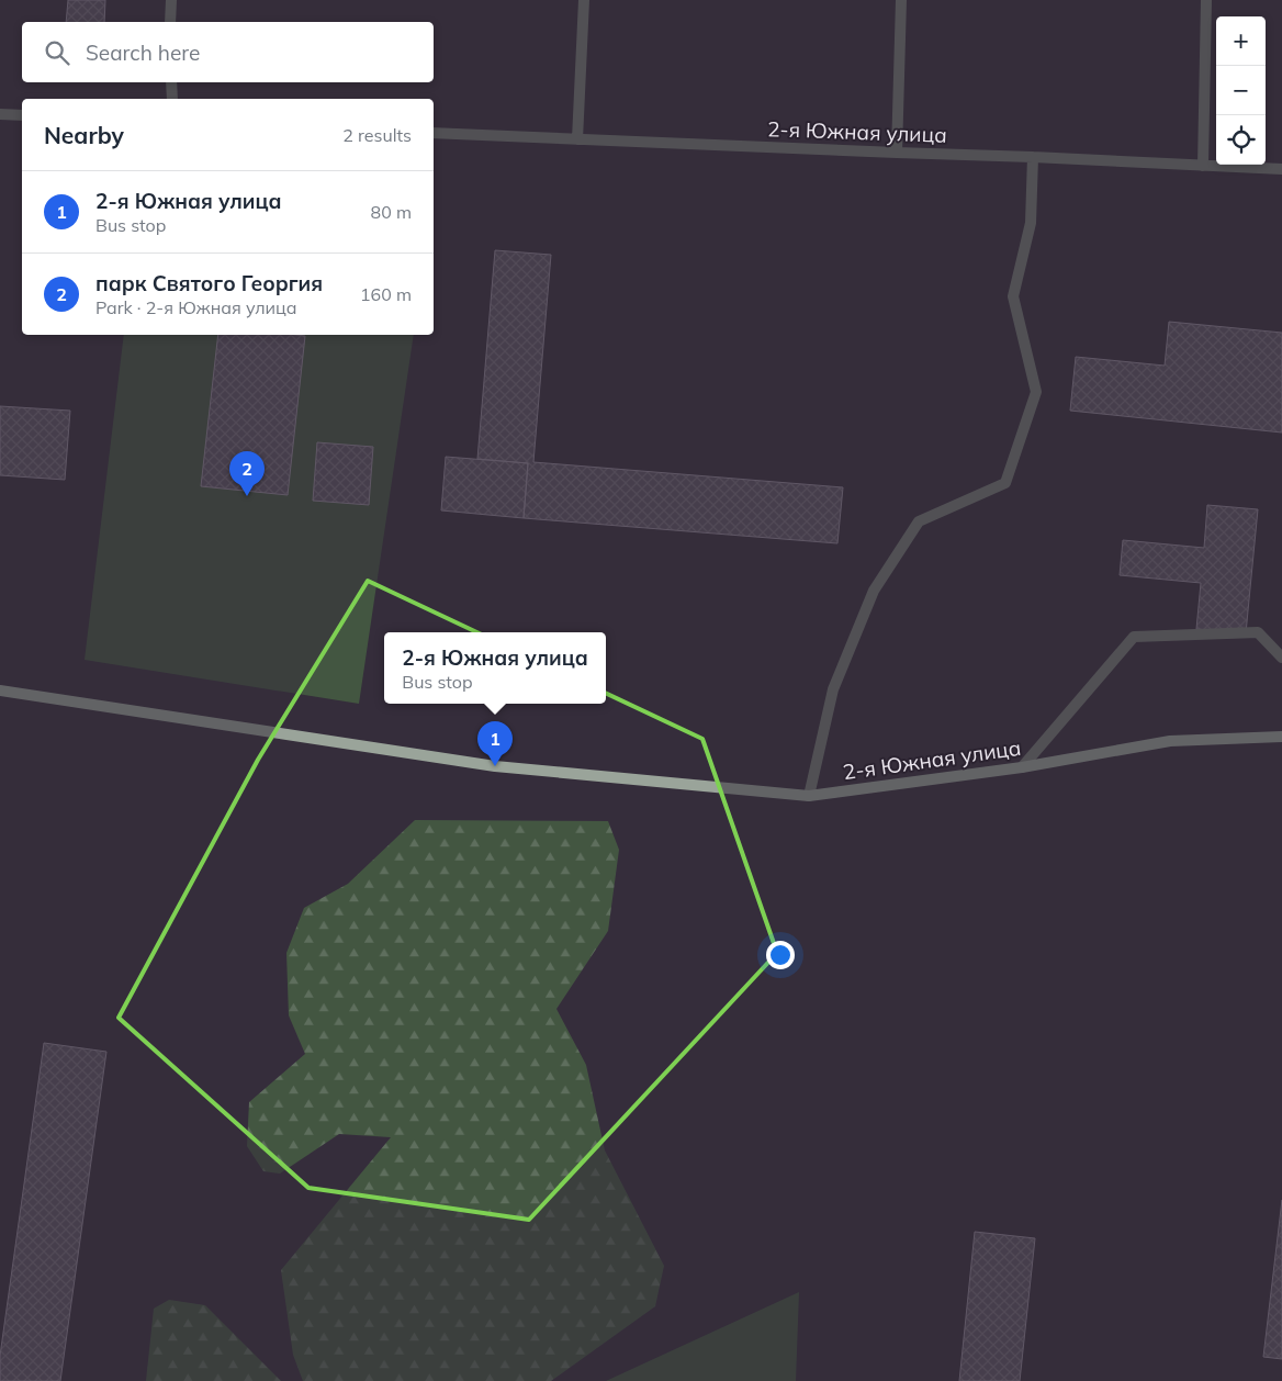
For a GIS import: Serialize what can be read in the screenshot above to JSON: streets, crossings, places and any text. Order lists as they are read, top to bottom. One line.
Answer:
{"streets":{"street":["2-я Южная улица"]},"page":{"map_buttons":["+","−"],"search":"Search here","heading":["Nearby","2 results"],"list":[{"mark":"1","name":"2-я Южная улица","note":"Bus stop","value":"80 m"},{"mark":"2","name":"парк Святого Георгия","note":"Park · 2-я Южная улица","value":"160 m"}],"pins":["2","1"],"popup":["2-я Южная улица","Bus stop"]}}
